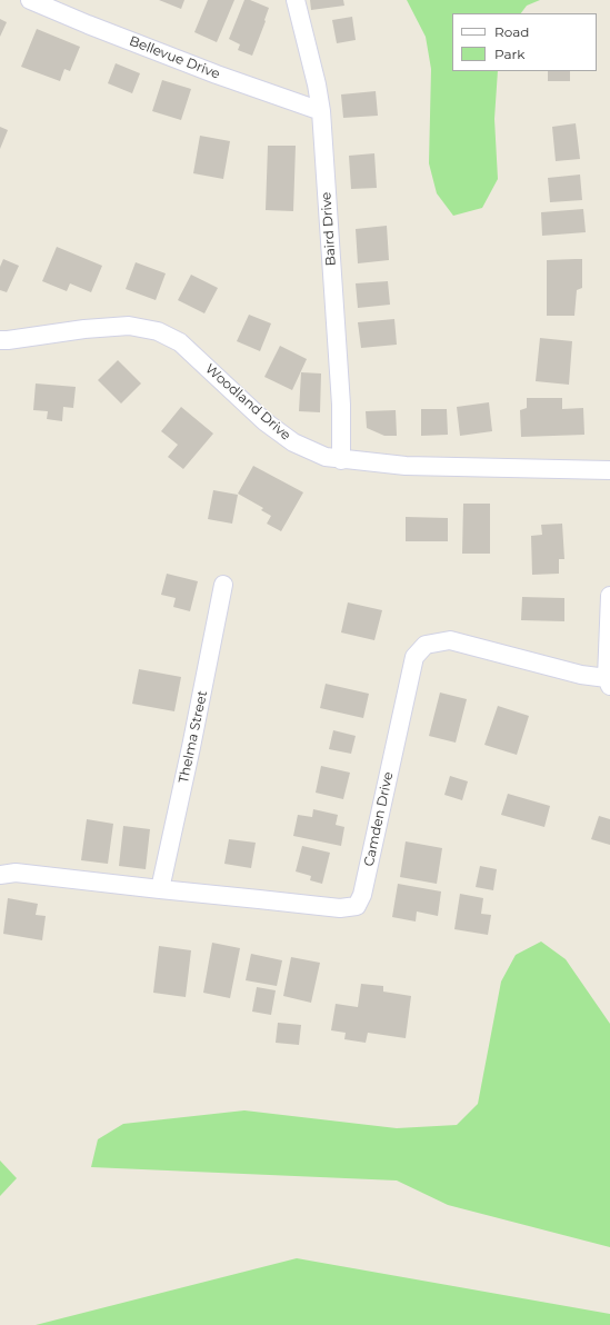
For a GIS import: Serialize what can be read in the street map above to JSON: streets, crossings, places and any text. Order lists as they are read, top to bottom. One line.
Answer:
{"streets":{"street":["Bellevue Drive","Baird Drive","Woodland Drive","Thelma Street","Camden Drive"]},"crossings":[["Bellevue Drive","Baird Drive"],["Baird Drive","Woodland Drive"],["Thelma Street","Camden Drive"]],"legend":["Road","Park"]}
